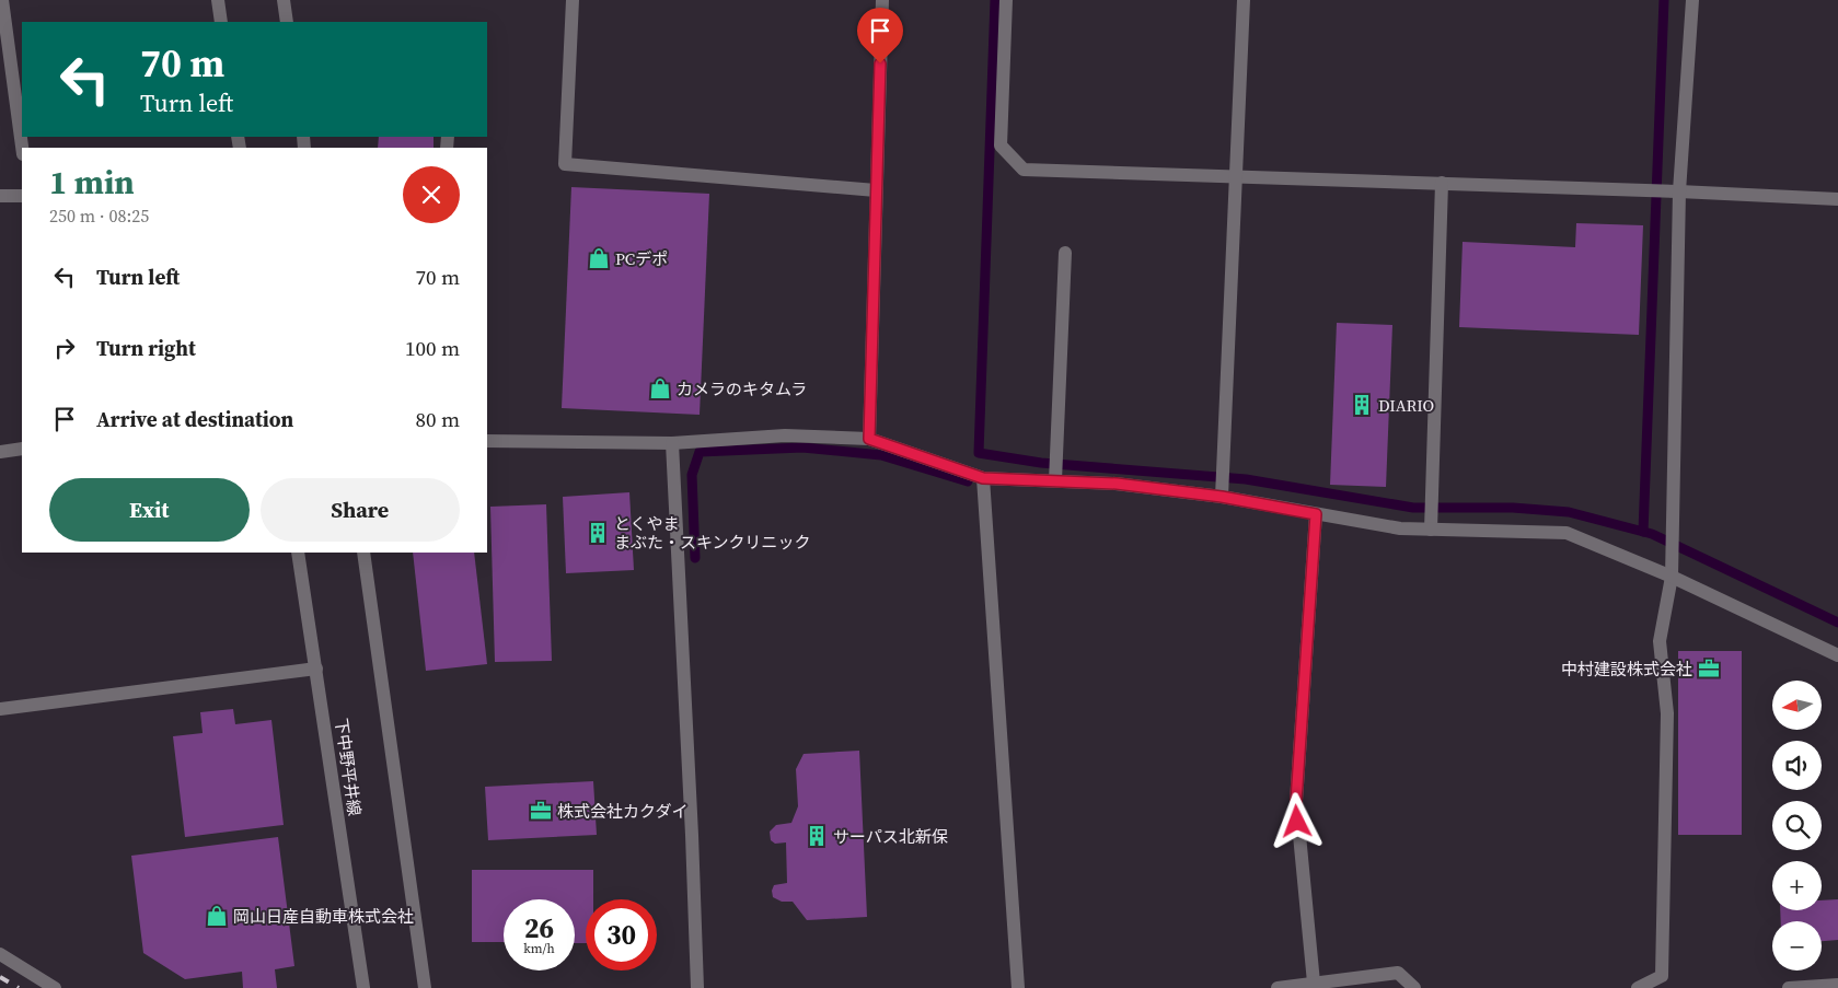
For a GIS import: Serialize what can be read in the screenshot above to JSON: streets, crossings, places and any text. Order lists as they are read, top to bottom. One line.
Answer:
{"streets":{"street":["下中野平井線"]},"places":{"shop":["PCデポ","カメラのキタムラ","岡山日産自動車株式会社"],"building":["DIARIO","とくやま まぶた・スキンクリニック","サーパス北新保"],"office":["中村建設株式会社","株式会社カクダイ"]},"north":"left","page":{"turn":["70 m","Turn left"],"heading":["1 min","250 m · 08:25"],"list":[{"name":"Turn left","value":"70 m"},{"name":"Turn right","value":"100 m"},{"name":"Arrive at destination","value":"80 m"}],"buttons":["Exit","Share"],"map_buttons":["+","−"],"speed":"26 km/h","limit":"30"}}
